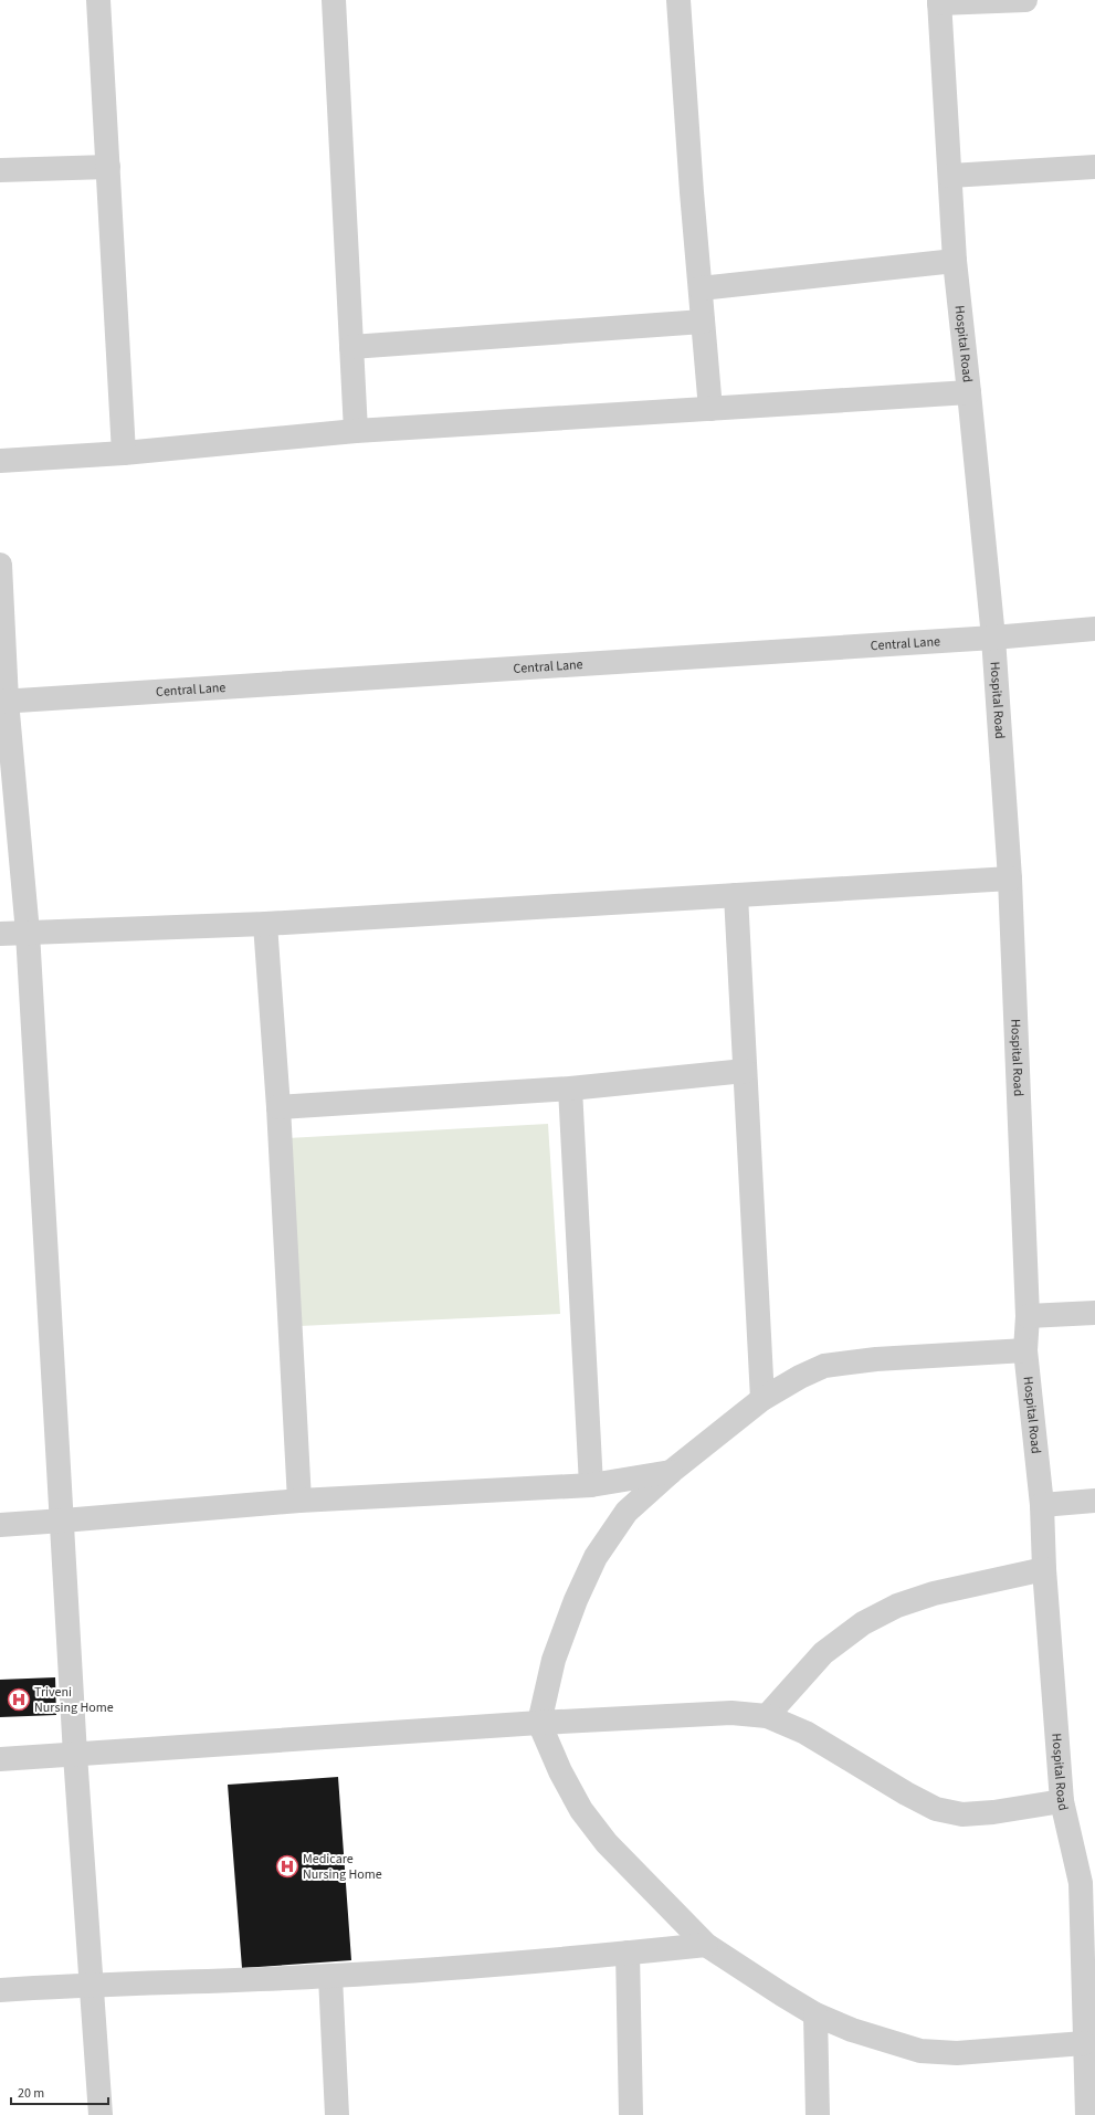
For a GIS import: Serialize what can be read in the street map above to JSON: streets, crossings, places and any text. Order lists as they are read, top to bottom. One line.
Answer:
{"streets":{"street":["Hospital Road","Central Lane"]},"crossings":[["Hospital Road","Central Lane"]],"places":{"hospital":["Triveni Nursing Home","Medicare Nursing Home"]},"scale_bar":"20 m"}
